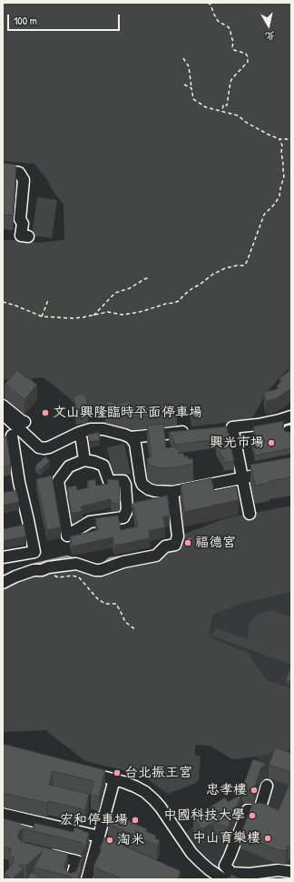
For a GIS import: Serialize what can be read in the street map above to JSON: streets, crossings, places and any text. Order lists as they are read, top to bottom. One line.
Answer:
{"places":["文山興隆臨時平面停車場","興光市場","福德宮","台北振王宮","忠孝樓","中國科技大學","宏和停車場","中山育樂樓","淘米"],"scale_bar":"100 m","north":"bottom"}
